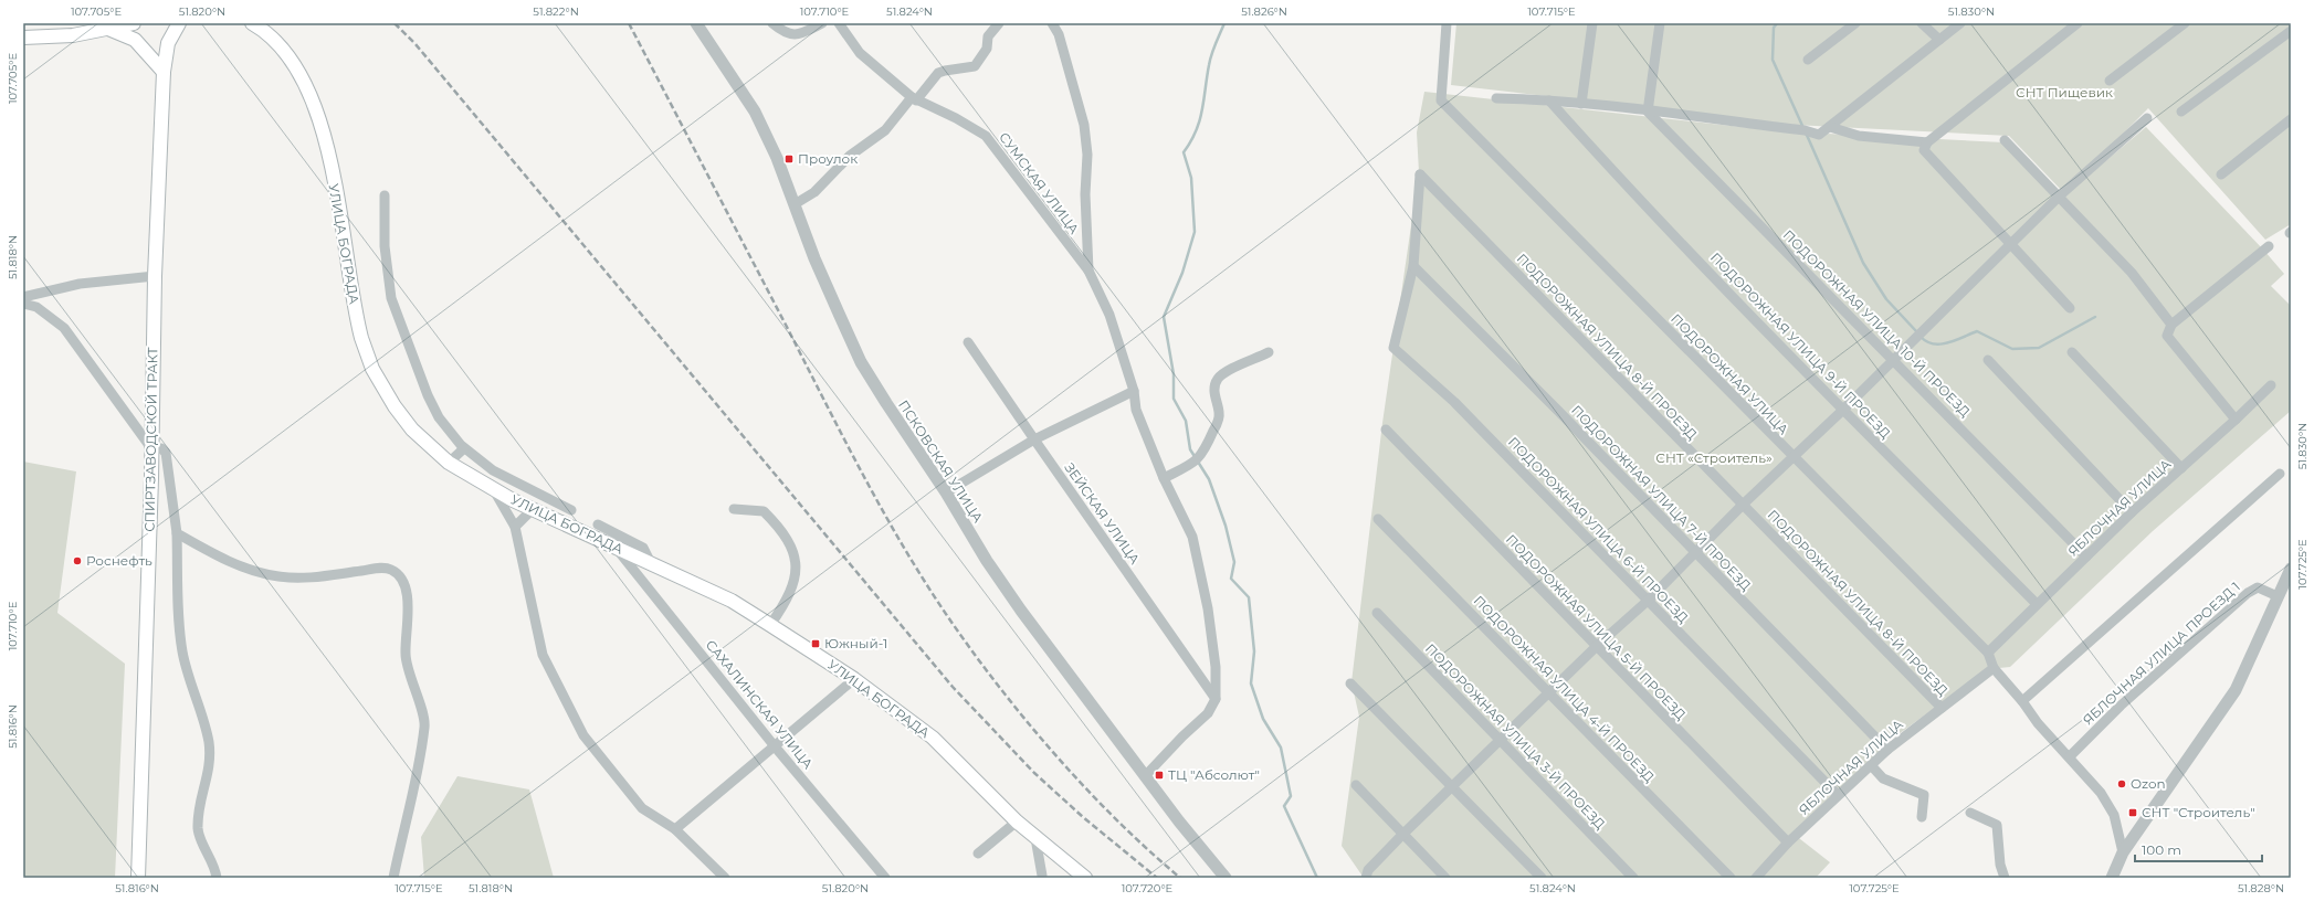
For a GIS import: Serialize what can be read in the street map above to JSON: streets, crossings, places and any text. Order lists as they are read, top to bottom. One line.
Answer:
{"streets":{"main road":["УЛИЦА БОГРАДА","СПИРТЗАВОДСКОЙ ТРАКТ"],"street":["СУМСКАЯ УЛИЦА","ПОДОРОЖНАЯ УЛИЦА 10-Й ПРОЕЗД","ПОДОРОЖНАЯ УЛИЦА 9-Й ПРОЕЗД","ПОДОРОЖНАЯ УЛИЦА 8-Й ПРОЕЗД","ПОДОРОЖНАЯ УЛИЦА","ПСКОВСКАЯ УЛИЦА","ПОДОРОЖНАЯ УЛИЦА 7-Й ПРОЕЗД","ЯБЛОЧНАЯ УЛИЦА","ЗЕЙСКАЯ УЛИЦА","ПОДОРОЖНАЯ УЛИЦА 6-Й ПРОЕЗД","ПОДОРОЖНАЯ УЛИЦА 5-Й ПРОЕЗД","ЯБЛОЧНАЯ УЛИЦА ПРОЕЗД 1","ПОДОРОЖНАЯ УЛИЦА 4-Й ПРОЕЗД","САХАЛИНСКАЯ УЛИЦА","ПОДОРОЖНАЯ УЛИЦА 3-Й ПРОЕЗД"]},"crossings":[["УЛИЦА БОГРАДА","САХАЛИНСКАЯ УЛИЦА"],["ПОДОРОЖНАЯ УЛИЦА 10-Й ПРОЕЗД","ЯБЛОЧНАЯ УЛИЦА"],["ПОДОРОЖНАЯ УЛИЦА 9-Й ПРОЕЗД","ЯБЛОЧНАЯ УЛИЦА"],["ПОДОРОЖНАЯ УЛИЦА 8-Й ПРОЕЗД","ПОДОРОЖНАЯ УЛИЦА 7-Й ПРОЕЗД"],["ПОДОРОЖНАЯ УЛИЦА 8-Й ПРОЕЗД","ЯБЛОЧНАЯ УЛИЦА"],["ПОДОРОЖНАЯ УЛИЦА 8-Й ПРОЕЗД","ПОДОРОЖНАЯ УЛИЦА 6-Й ПРОЕЗД"],["ПОДОРОЖНАЯ УЛИЦА","ЯБЛОЧНАЯ УЛИЦА"],["ПОДОРОЖНАЯ УЛИЦА","ЯБЛОЧНАЯ УЛИЦА ПРОЕЗД 1"],["ПОДОРОЖНАЯ УЛИЦА 7-Й ПРОЕЗД","ЯБЛОЧНАЯ УЛИЦА"],["ПОДОРОЖНАЯ УЛИЦА 7-Й ПРОЕЗД","ПОДОРОЖНАЯ УЛИЦА 6-Й ПРОЕЗД"],["ЯБЛОЧНАЯ УЛИЦА","ПОДОРОЖНАЯ УЛИЦА 6-Й ПРОЕЗД"],["ЯБЛОЧНАЯ УЛИЦА","ПОДОРОЖНАЯ УЛИЦА 5-Й ПРОЕЗД"]],"parks":["СНТ Пищевик","СНТ «Строитель»"],"places":{"transit":["Проулок","Южный-1","ТЦ \"Абсолют\"","СНТ \"Строитель\""],"other":["Роснефть","Ozon"]},"scale_bar":"100 m","coordinates":["107.705°E","51.820°N","51.822°N","107.710°E","51.824°N","51.826°N","107.715°E","51.830°N","51.818°N","107.725°E","51.816°N","107.720°E","51.828°N"]}
